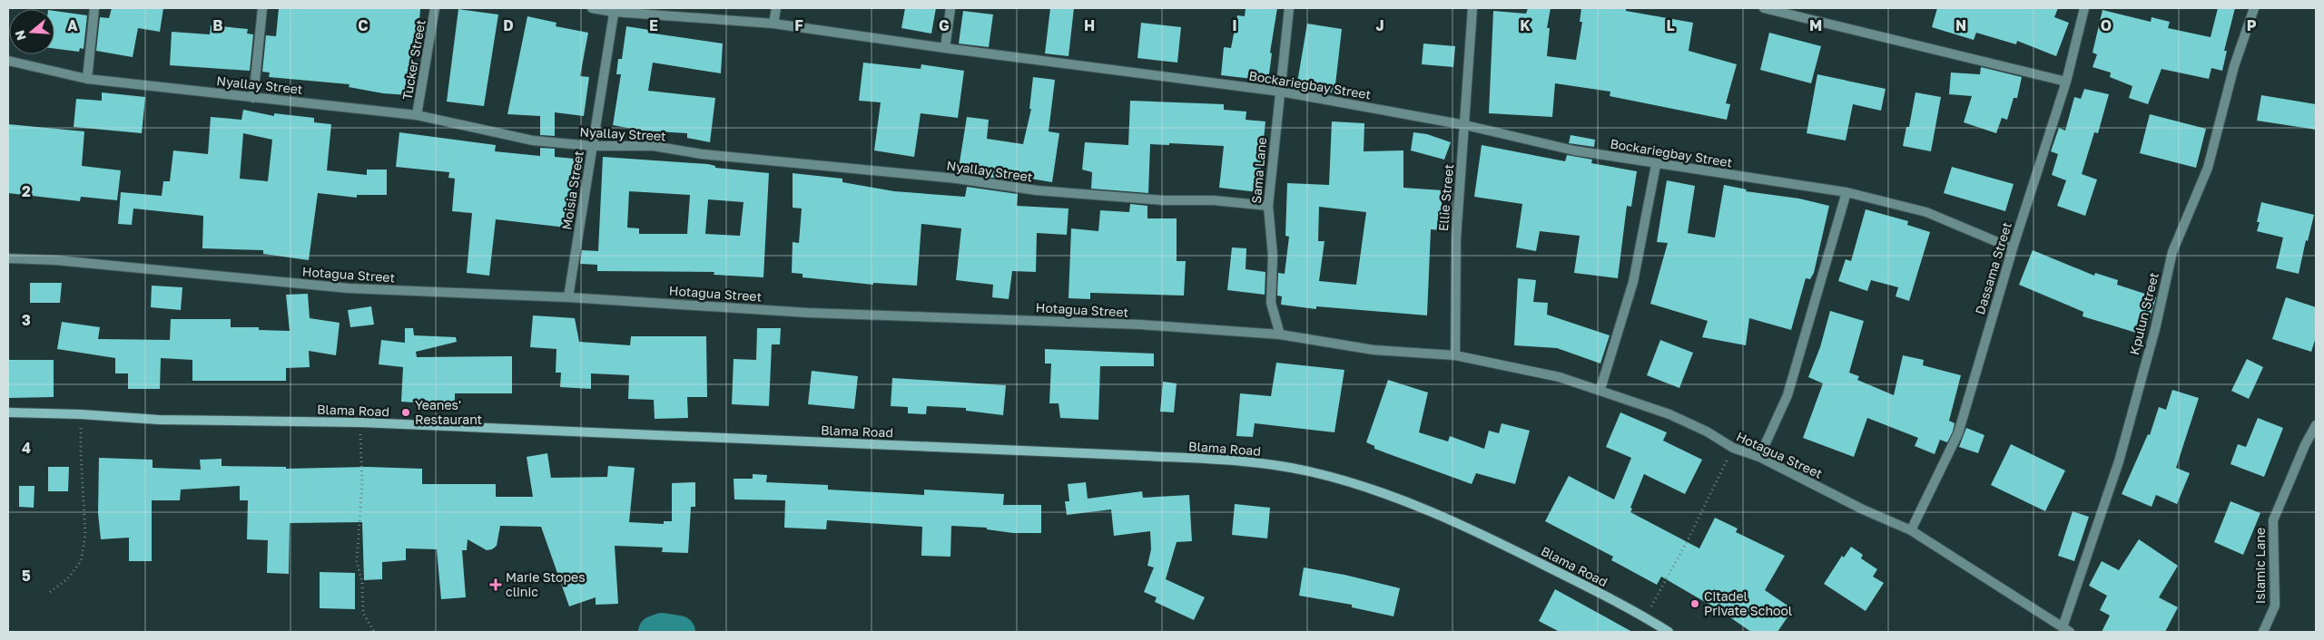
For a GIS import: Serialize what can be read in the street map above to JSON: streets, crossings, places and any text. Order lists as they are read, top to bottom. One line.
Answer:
{"streets":{"street":["Tucker Street","Nyallay Street","Bockariegbay Street","Sama Lane","Moisia Street","Ellie Street","Dassama Street","Hotagua Street","Kpulun Street","Blama Road","Islamic Lane"]},"crossings":[["Tucker Street","Nyallay Street"],["Nyallay Street","Sama Lane"],["Nyallay Street","Moisia Street"],["Bockariegbay Street","Sama Lane"],["Bockariegbay Street","Moisia Street"],["Bockariegbay Street","Ellie Street"],["Bockariegbay Street","Dassama Street"],["Sama Lane","Hotagua Street"],["Moisia Street","Hotagua Street"],["Ellie Street","Hotagua Street"],["Dassama Street","Hotagua Street"],["Hotagua Street","Kpulun Street"]],"places":{"other":["Yeanes' Restaurant","Citadel Private School"],"health":["Marie Stopes clinic"]},"north":"left","grid":{"columns":["A","B","C","D","E","F","G","H","I","J","K","L","M","N","O","P"],"rows":["2","3","4","5"]}}
